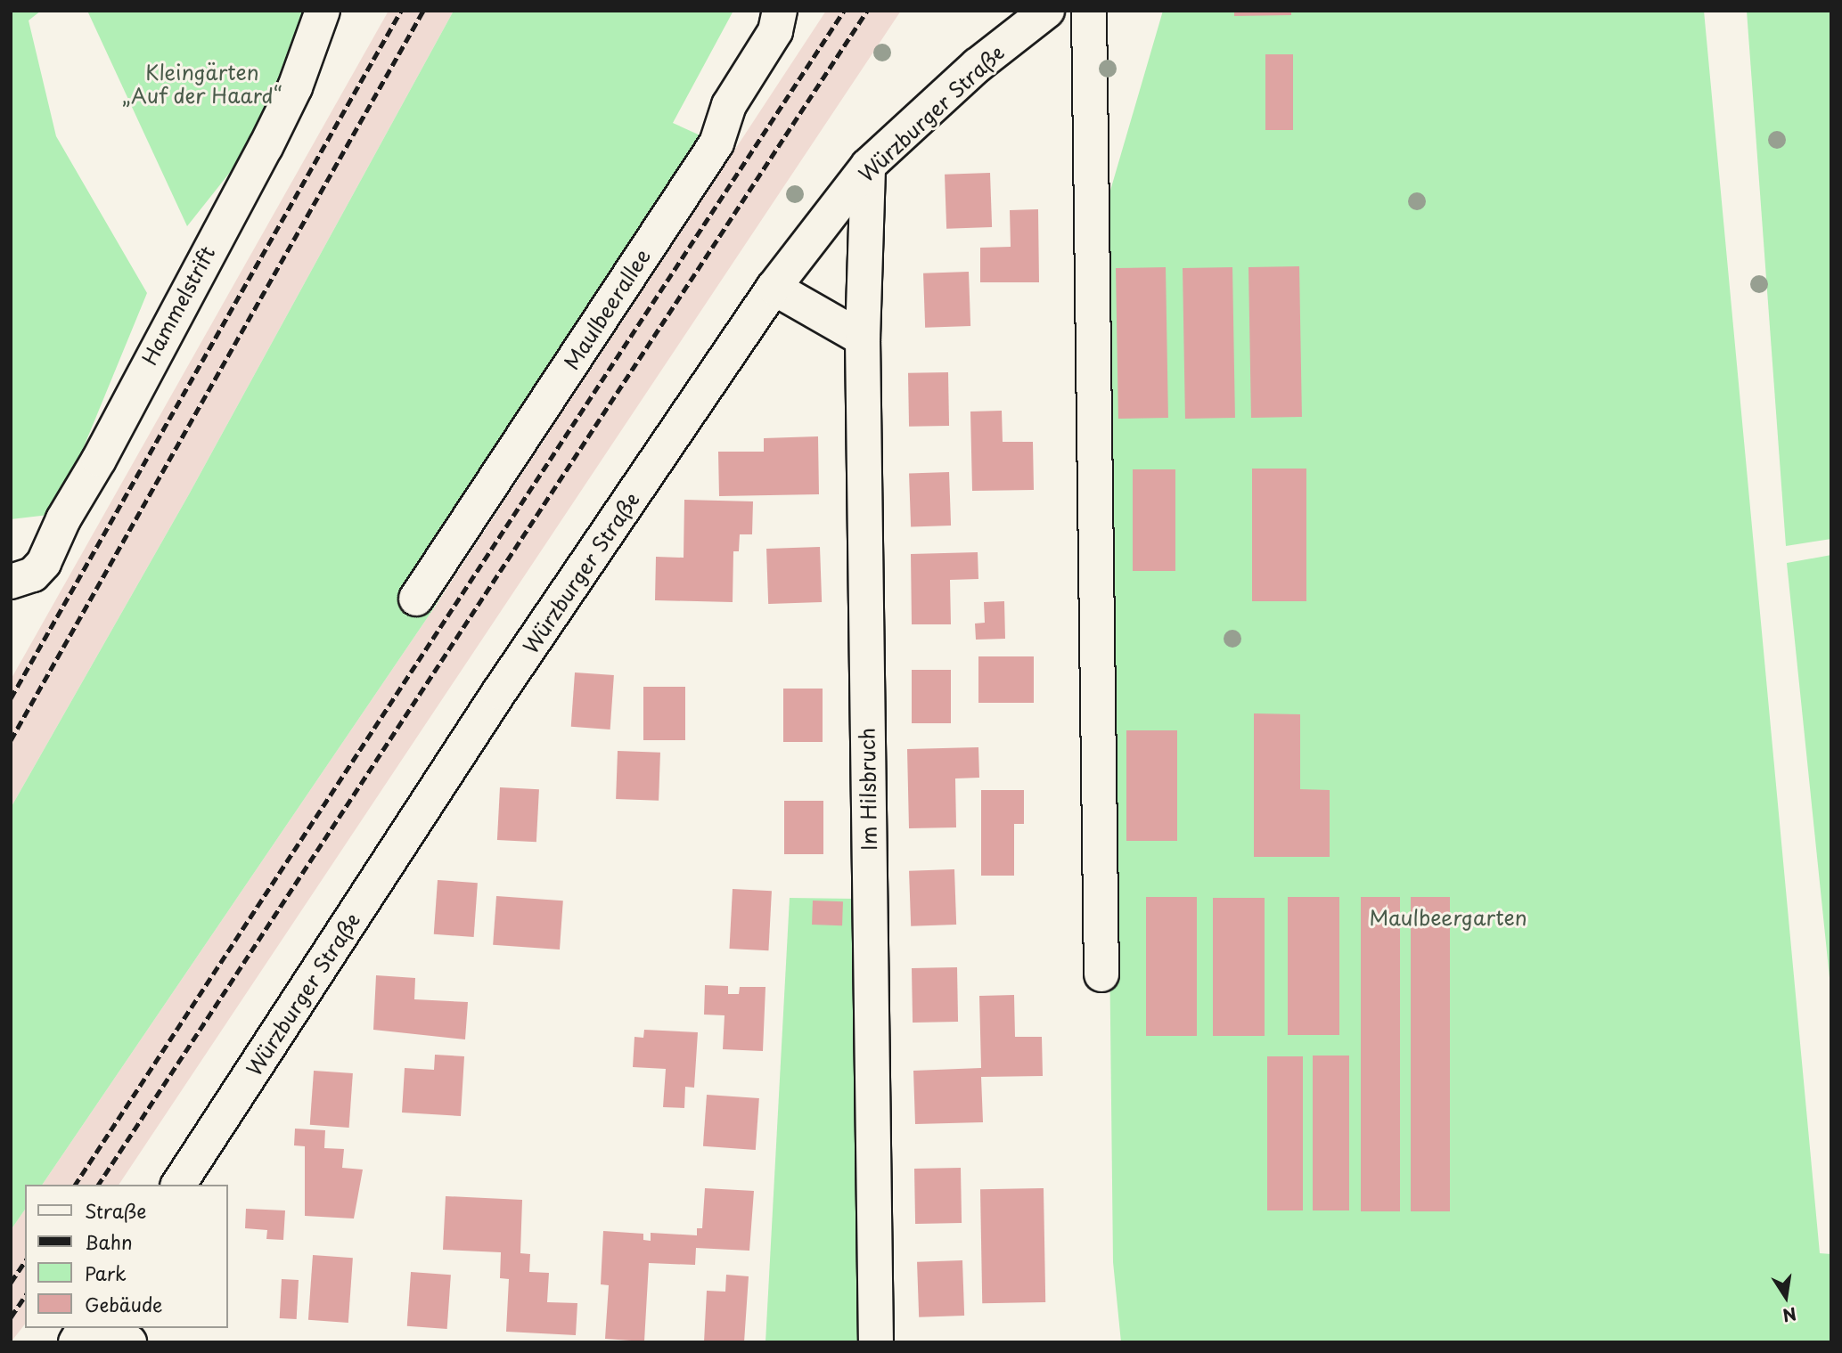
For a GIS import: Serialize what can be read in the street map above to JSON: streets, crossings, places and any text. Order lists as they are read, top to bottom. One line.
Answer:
{"streets":{"street":["Würzburger Straße","Hammelstrift","Maulbeerallee","Im Hilsbruch"]},"crossings":[["Würzburger Straße","Im Hilsbruch"]],"parks":["Kleingärten „Auf der Haard“","Maulbeergarten"],"legend":["Straße","Bahn","Park","Gebäude"],"north":"bottom"}
